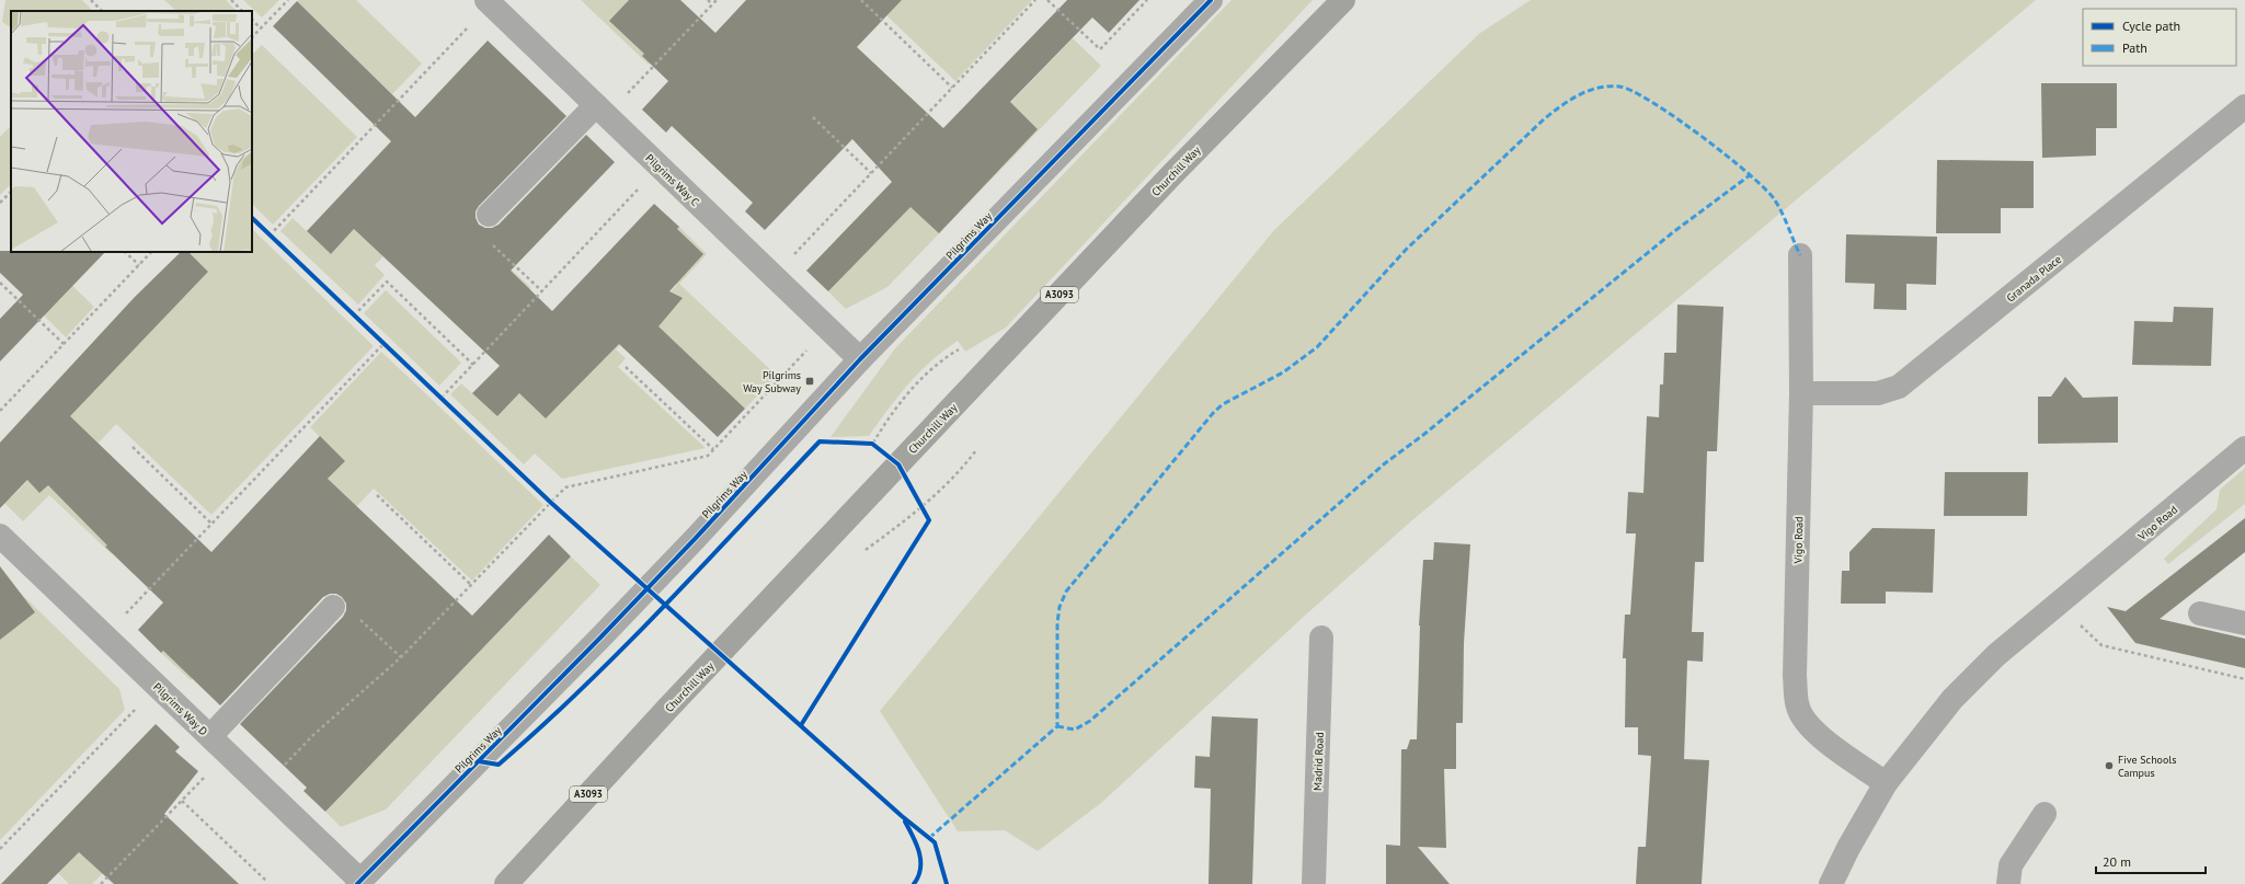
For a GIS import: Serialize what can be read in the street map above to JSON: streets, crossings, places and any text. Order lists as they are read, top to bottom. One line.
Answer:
{"streets":{"main road":["Churchill Way","A3093"],"street":["Pilgrims Way C","Pilgrims Way","Granada Place","Vigo Road","Pilgrims Way D","Madrid Road"]},"crossings":[["Pilgrims Way C","Pilgrims Way"],["Pilgrims Way","Pilgrims Way D"],["Granada Place","Vigo Road"]],"places":{"transit":["Pilgrims Way Subway"],"other":["Five Schools Campus"]},"legend":["Cycle path","Path"],"scale_bar":"20 m"}
